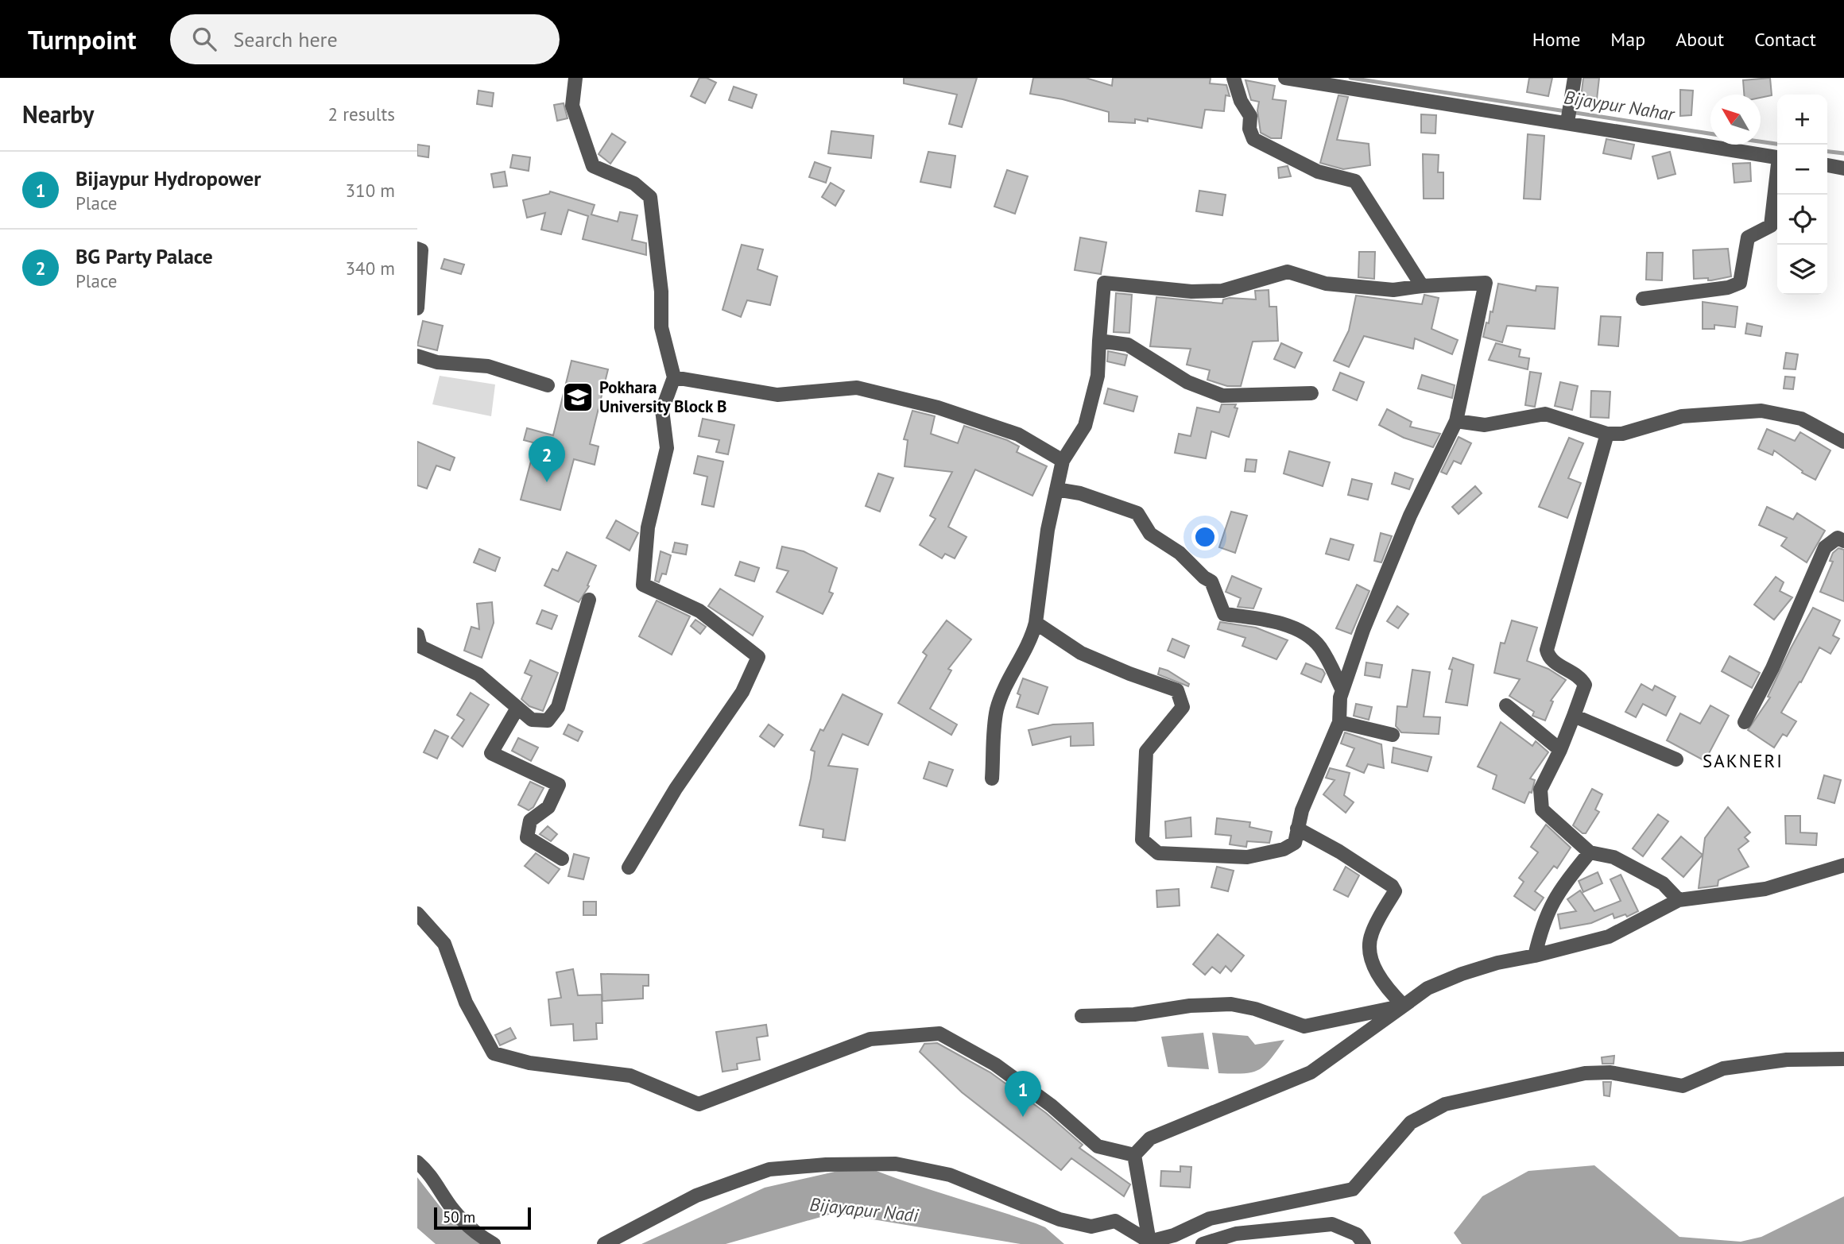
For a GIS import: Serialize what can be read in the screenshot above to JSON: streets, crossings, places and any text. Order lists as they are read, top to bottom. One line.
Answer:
{"districts":["SAKNERI"],"water":["Bijaypur Nahar","Bijayapur Nadi"],"places":{"school or university":["Pokhara University Block B"]},"scale_bar":"50 m","north":"top left","page":{"header":"Turnpoint","search":"Search here","nav":["Home","Map","About","Contact"],"heading":["Nearby","2 results"],"map_buttons":["+","−"],"list":[{"mark":"1","name":"Bijaypur Hydropower","note":"Place","value":"310 m"},{"mark":"2","name":"BG Party Palace","note":"Place","value":"340 m"}],"pins":["2","1"],"scale":"50 m"}}
